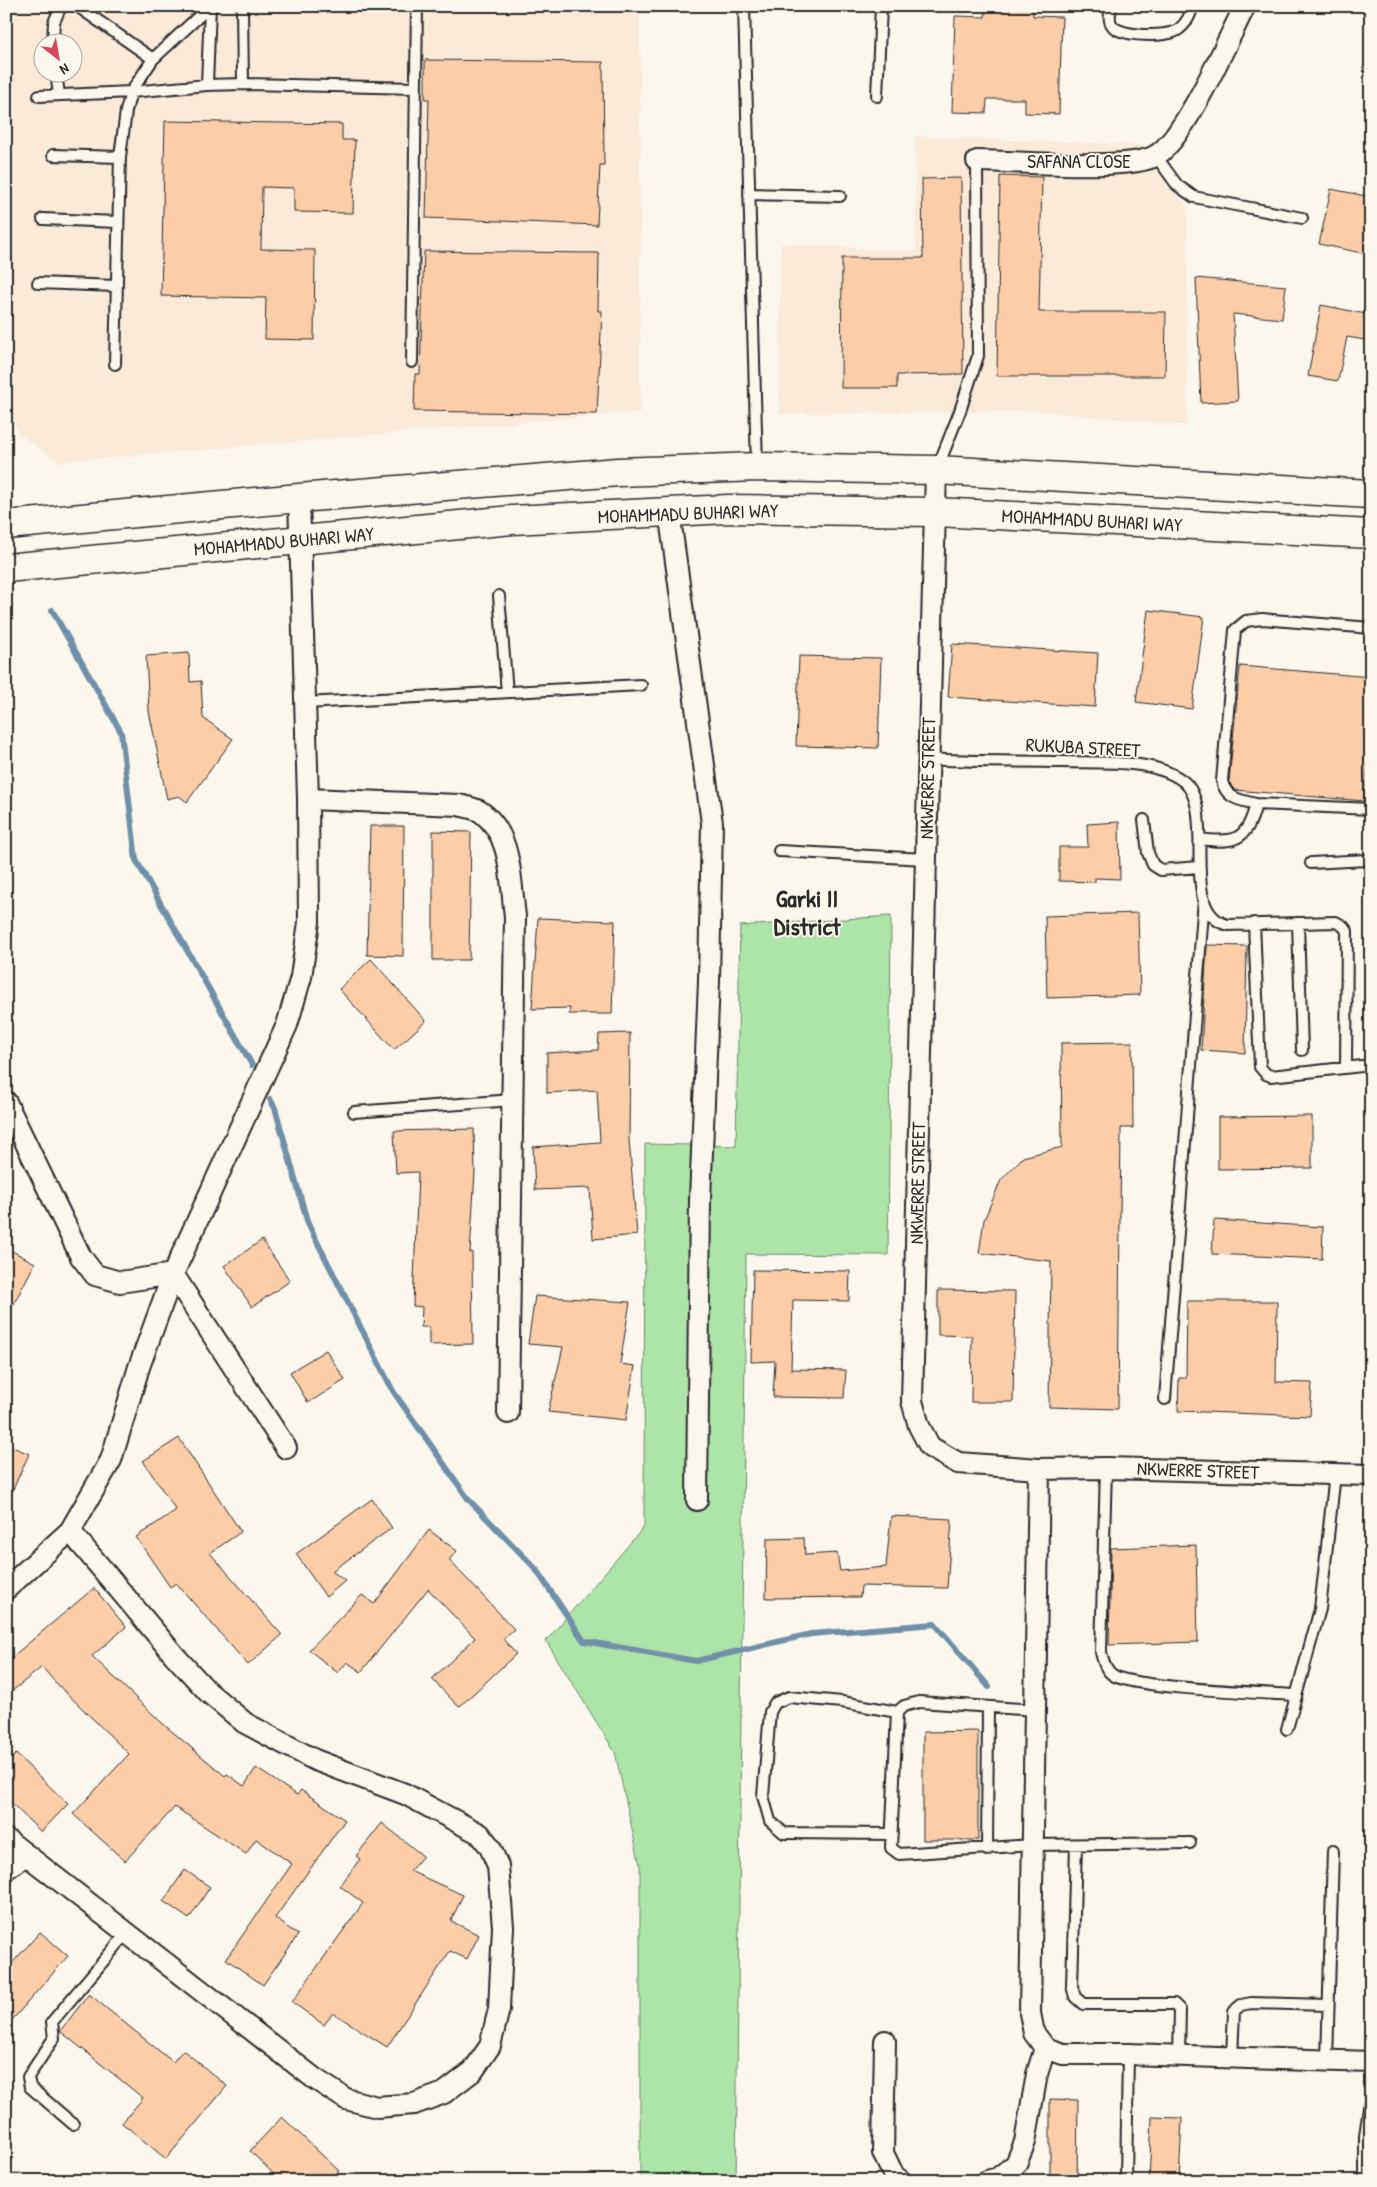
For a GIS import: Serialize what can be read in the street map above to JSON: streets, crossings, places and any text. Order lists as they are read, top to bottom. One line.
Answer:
{"streets":{"main road":["MOHAMMADU BUHARI WAY"],"street":["SAFANA CLOSE","NKWERRE STREET"],"lane":["RUKUBA STREET"]},"crossings":[["MOHAMMADU BUHARI WAY","NKWERRE STREET"],["RUKUBA STREET","NKWERRE STREET"]],"districts":["Garki II District"],"north":"bottom right"}
